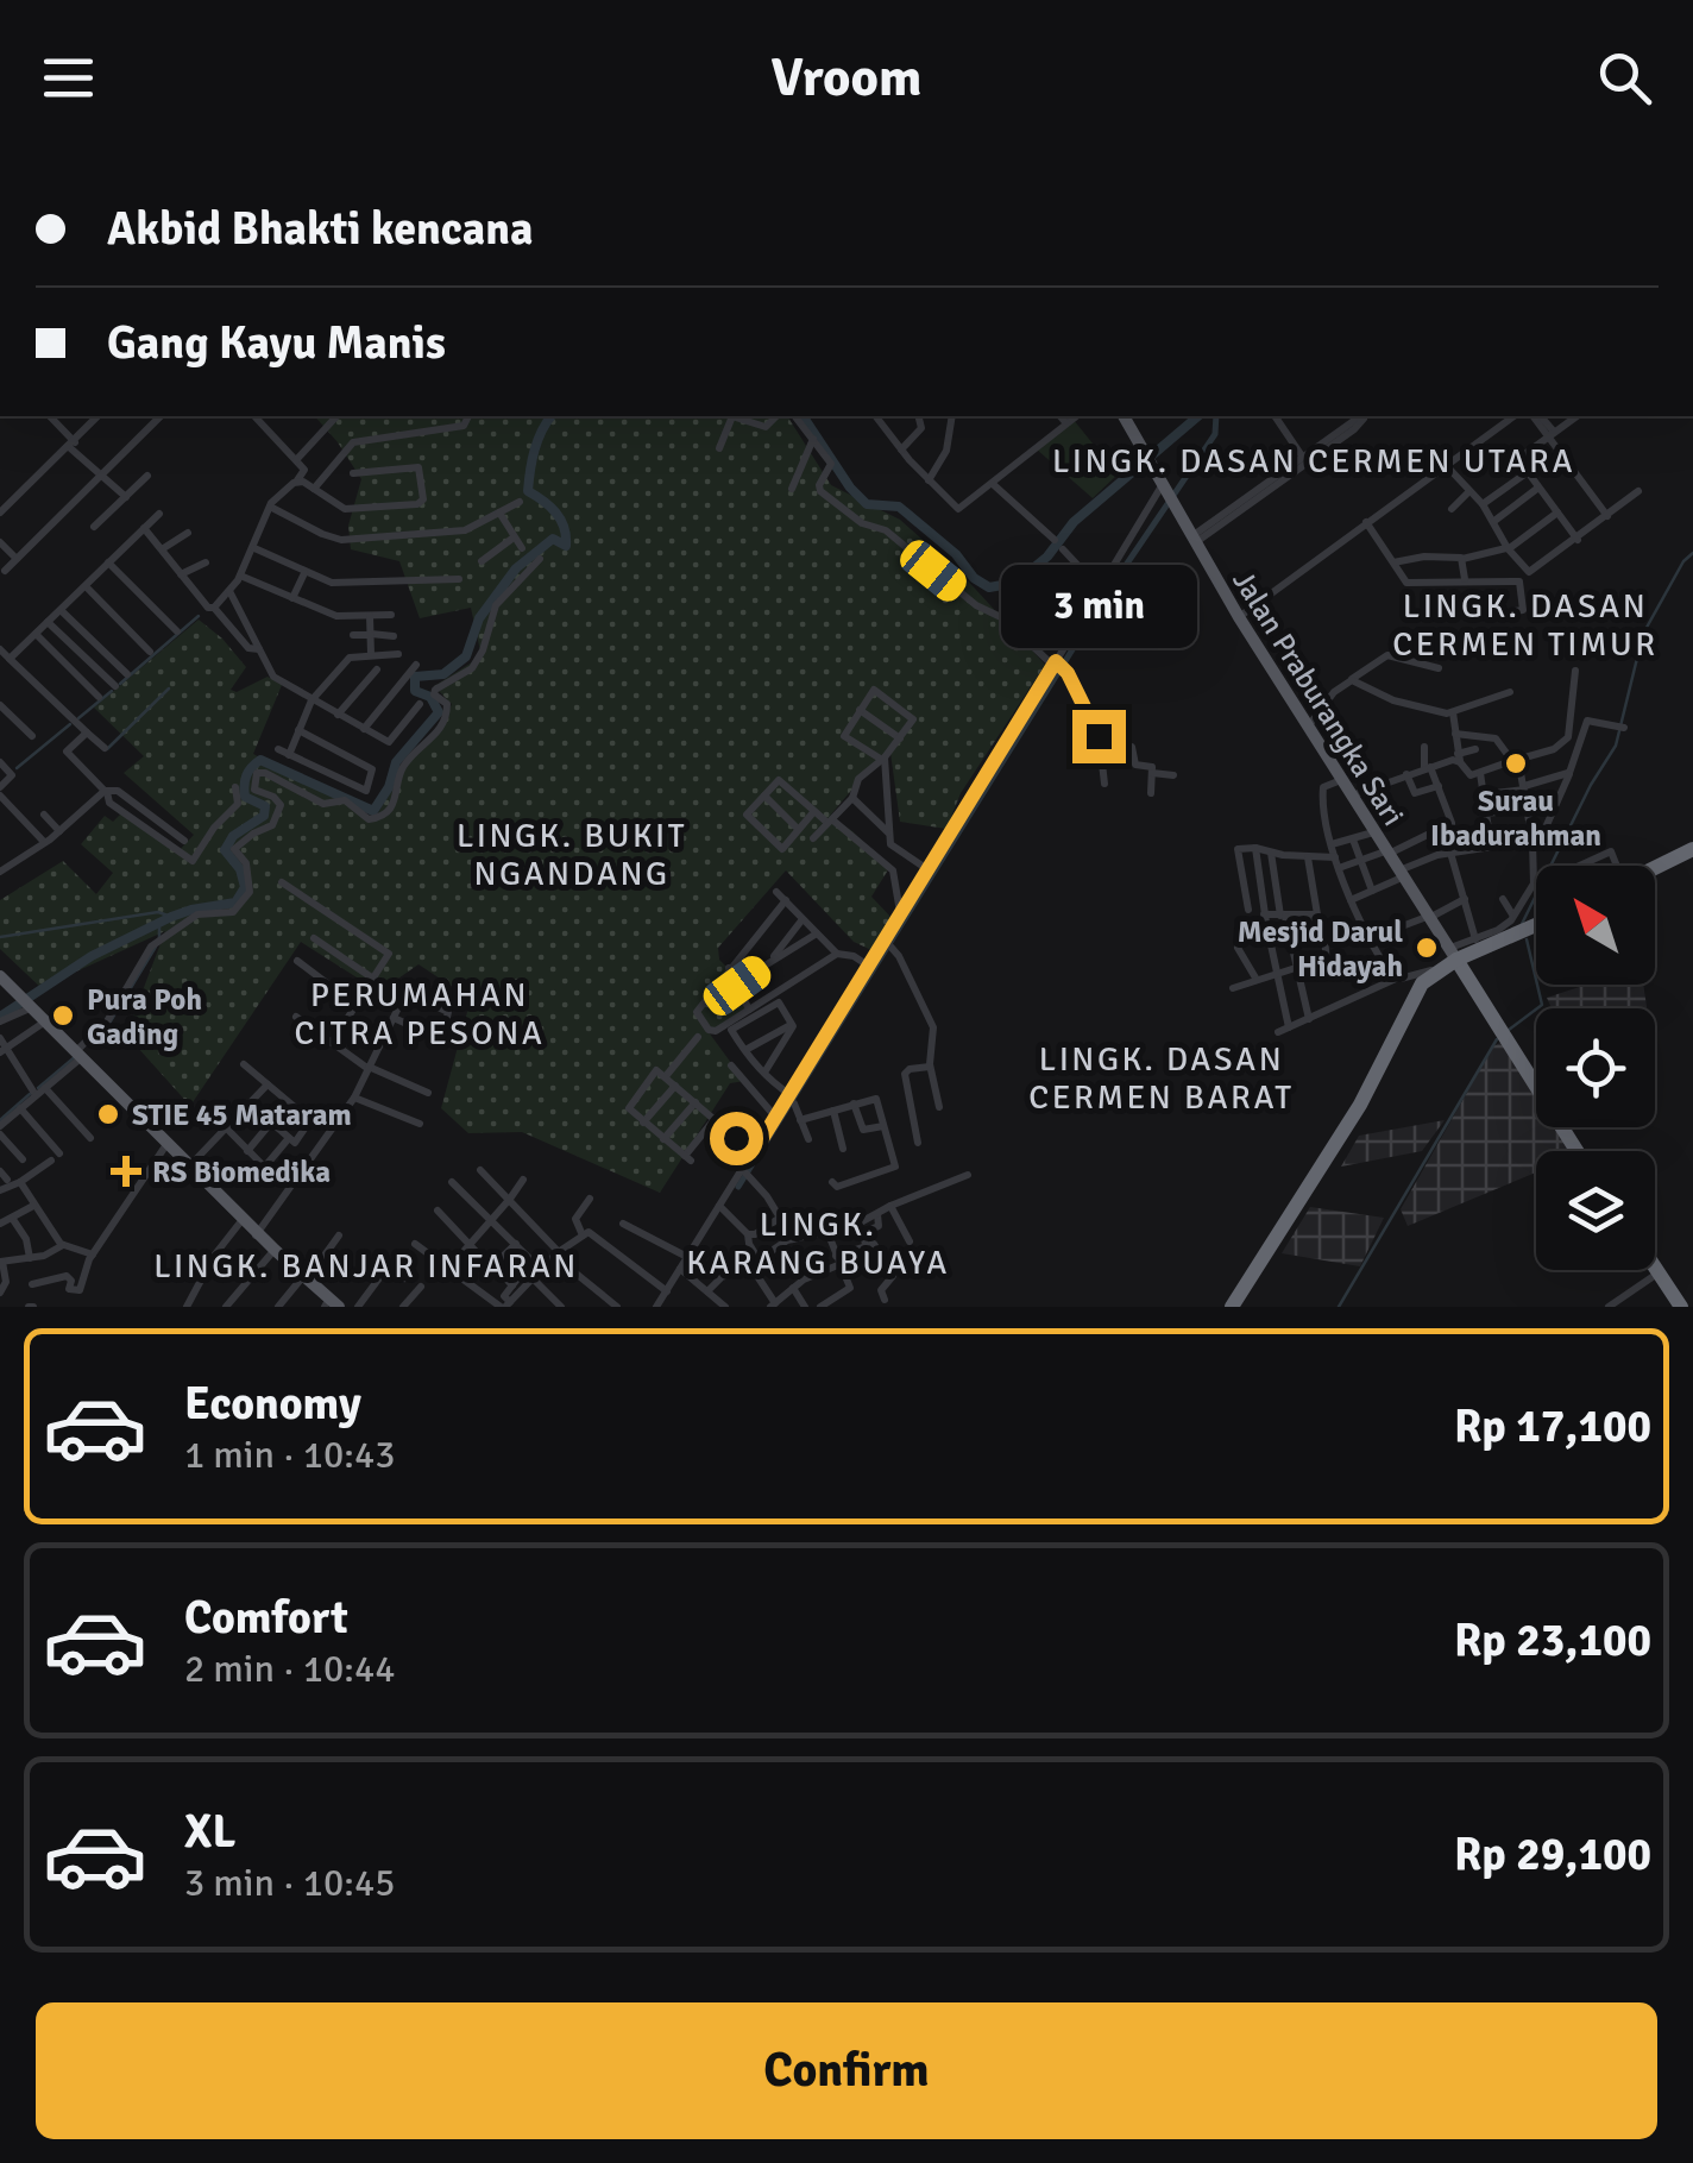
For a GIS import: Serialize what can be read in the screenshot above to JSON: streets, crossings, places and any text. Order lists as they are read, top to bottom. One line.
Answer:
{"streets":{"main road":["Jalan Praburangka Sari"]},"districts":["LINGK. DASAN CERMEN UTARA","LINGK. DASAN CERMEN TIMUR","LINGK. BUKIT NGANDANG","PERUMAHAN CITRA PESONA","LINGK. DASAN CERMEN BARAT","LINGK. KARANG BUAYA","LINGK. BANJAR INFARAN"],"places":{"other":["Surau Ibadurahman","Mesjid Darul Hidayah","Pura Poh Gading","STIE 45 Mataram"],"health":["RS Biomedika"]},"north":"top left","page":{"header":"Vroom","banner":["Akbid Bhakti kencana","Gang Kayu Manis"],"bubble":"3 min","list":[{"name":"Economy","note":"1 min · 10:43","value":"Rp 17,100"},{"name":"Comfort","note":"2 min · 10:44","value":"Rp 23,100"},{"name":"XL","note":"3 min · 10:45","value":"Rp 29,100"}],"buttons":"Confirm"}}
